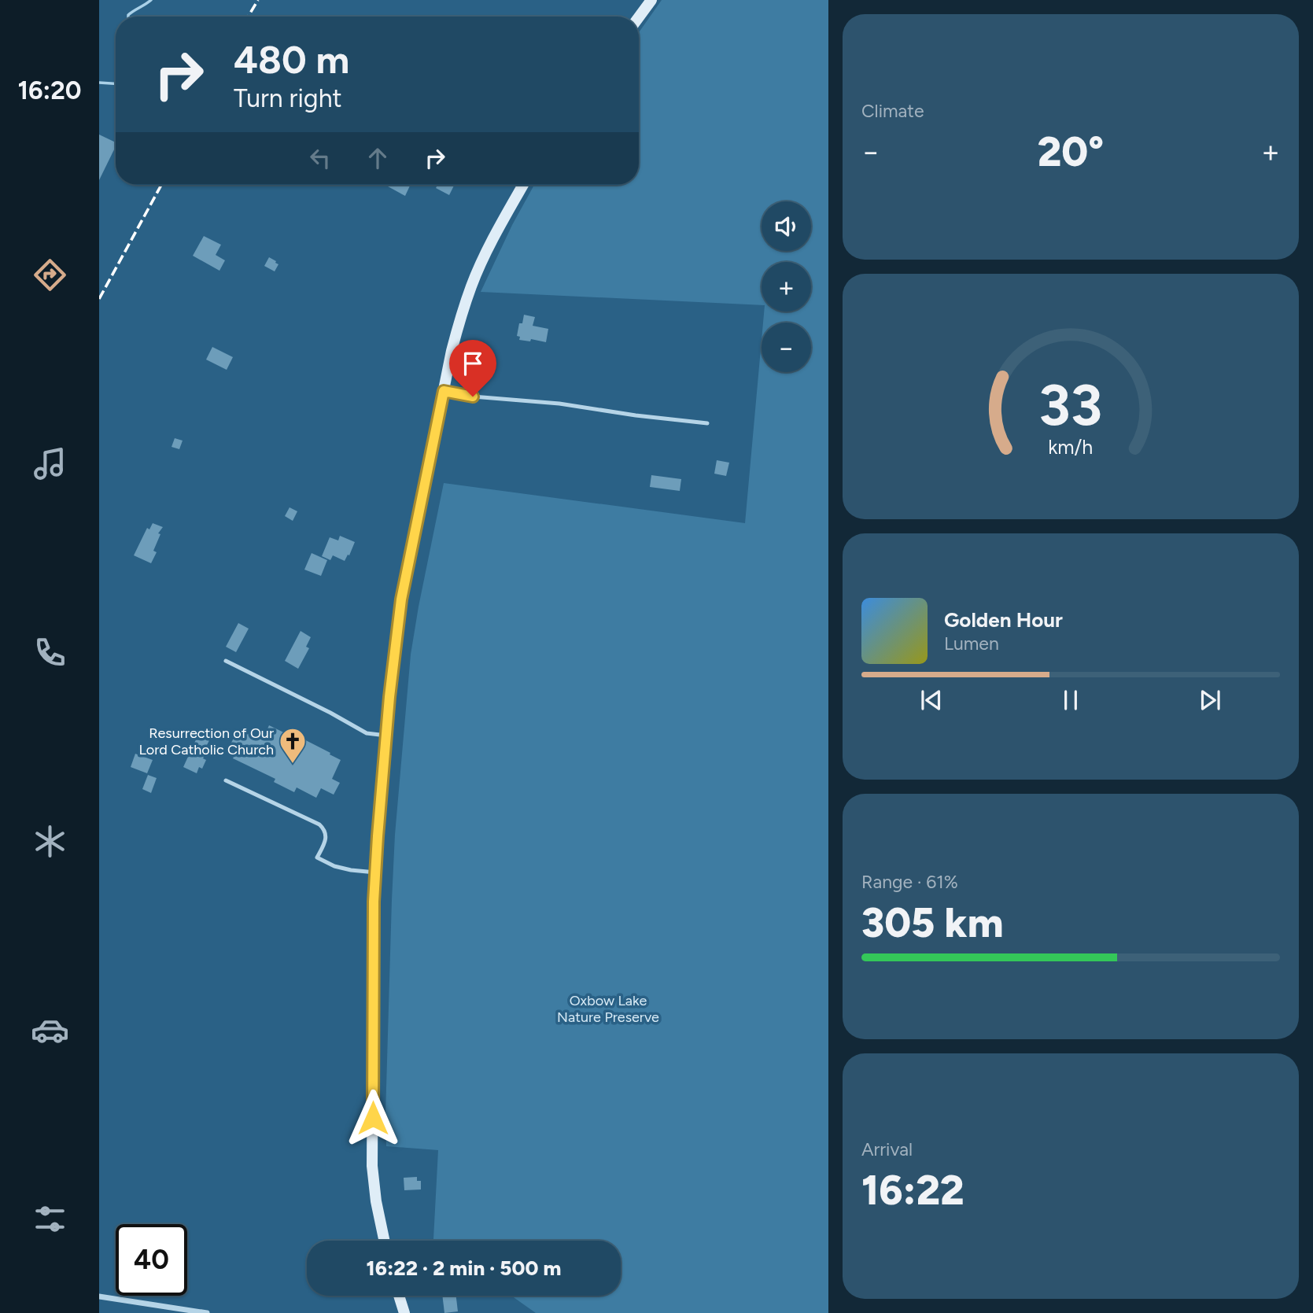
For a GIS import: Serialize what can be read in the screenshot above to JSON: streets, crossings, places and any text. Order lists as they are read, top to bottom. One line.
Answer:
{"parks":["Oxbow Lake Nature Preserve"],"places":{"church":["Resurrection of Our Lord Catholic Church"]},"page":{"tabs":"16:20","tile":["Climate",["Range · 61%","305 km"],["Arrival","16:22"]],"turn":["480 m","Turn right"],"heat":["−","20°","+"],"map_buttons":["+","−"],"song":["Golden Hour","Lumen"],"limit":"40","trip":"16:22 · 2 min · 500 m","gauge":["33","km/h"]}}
